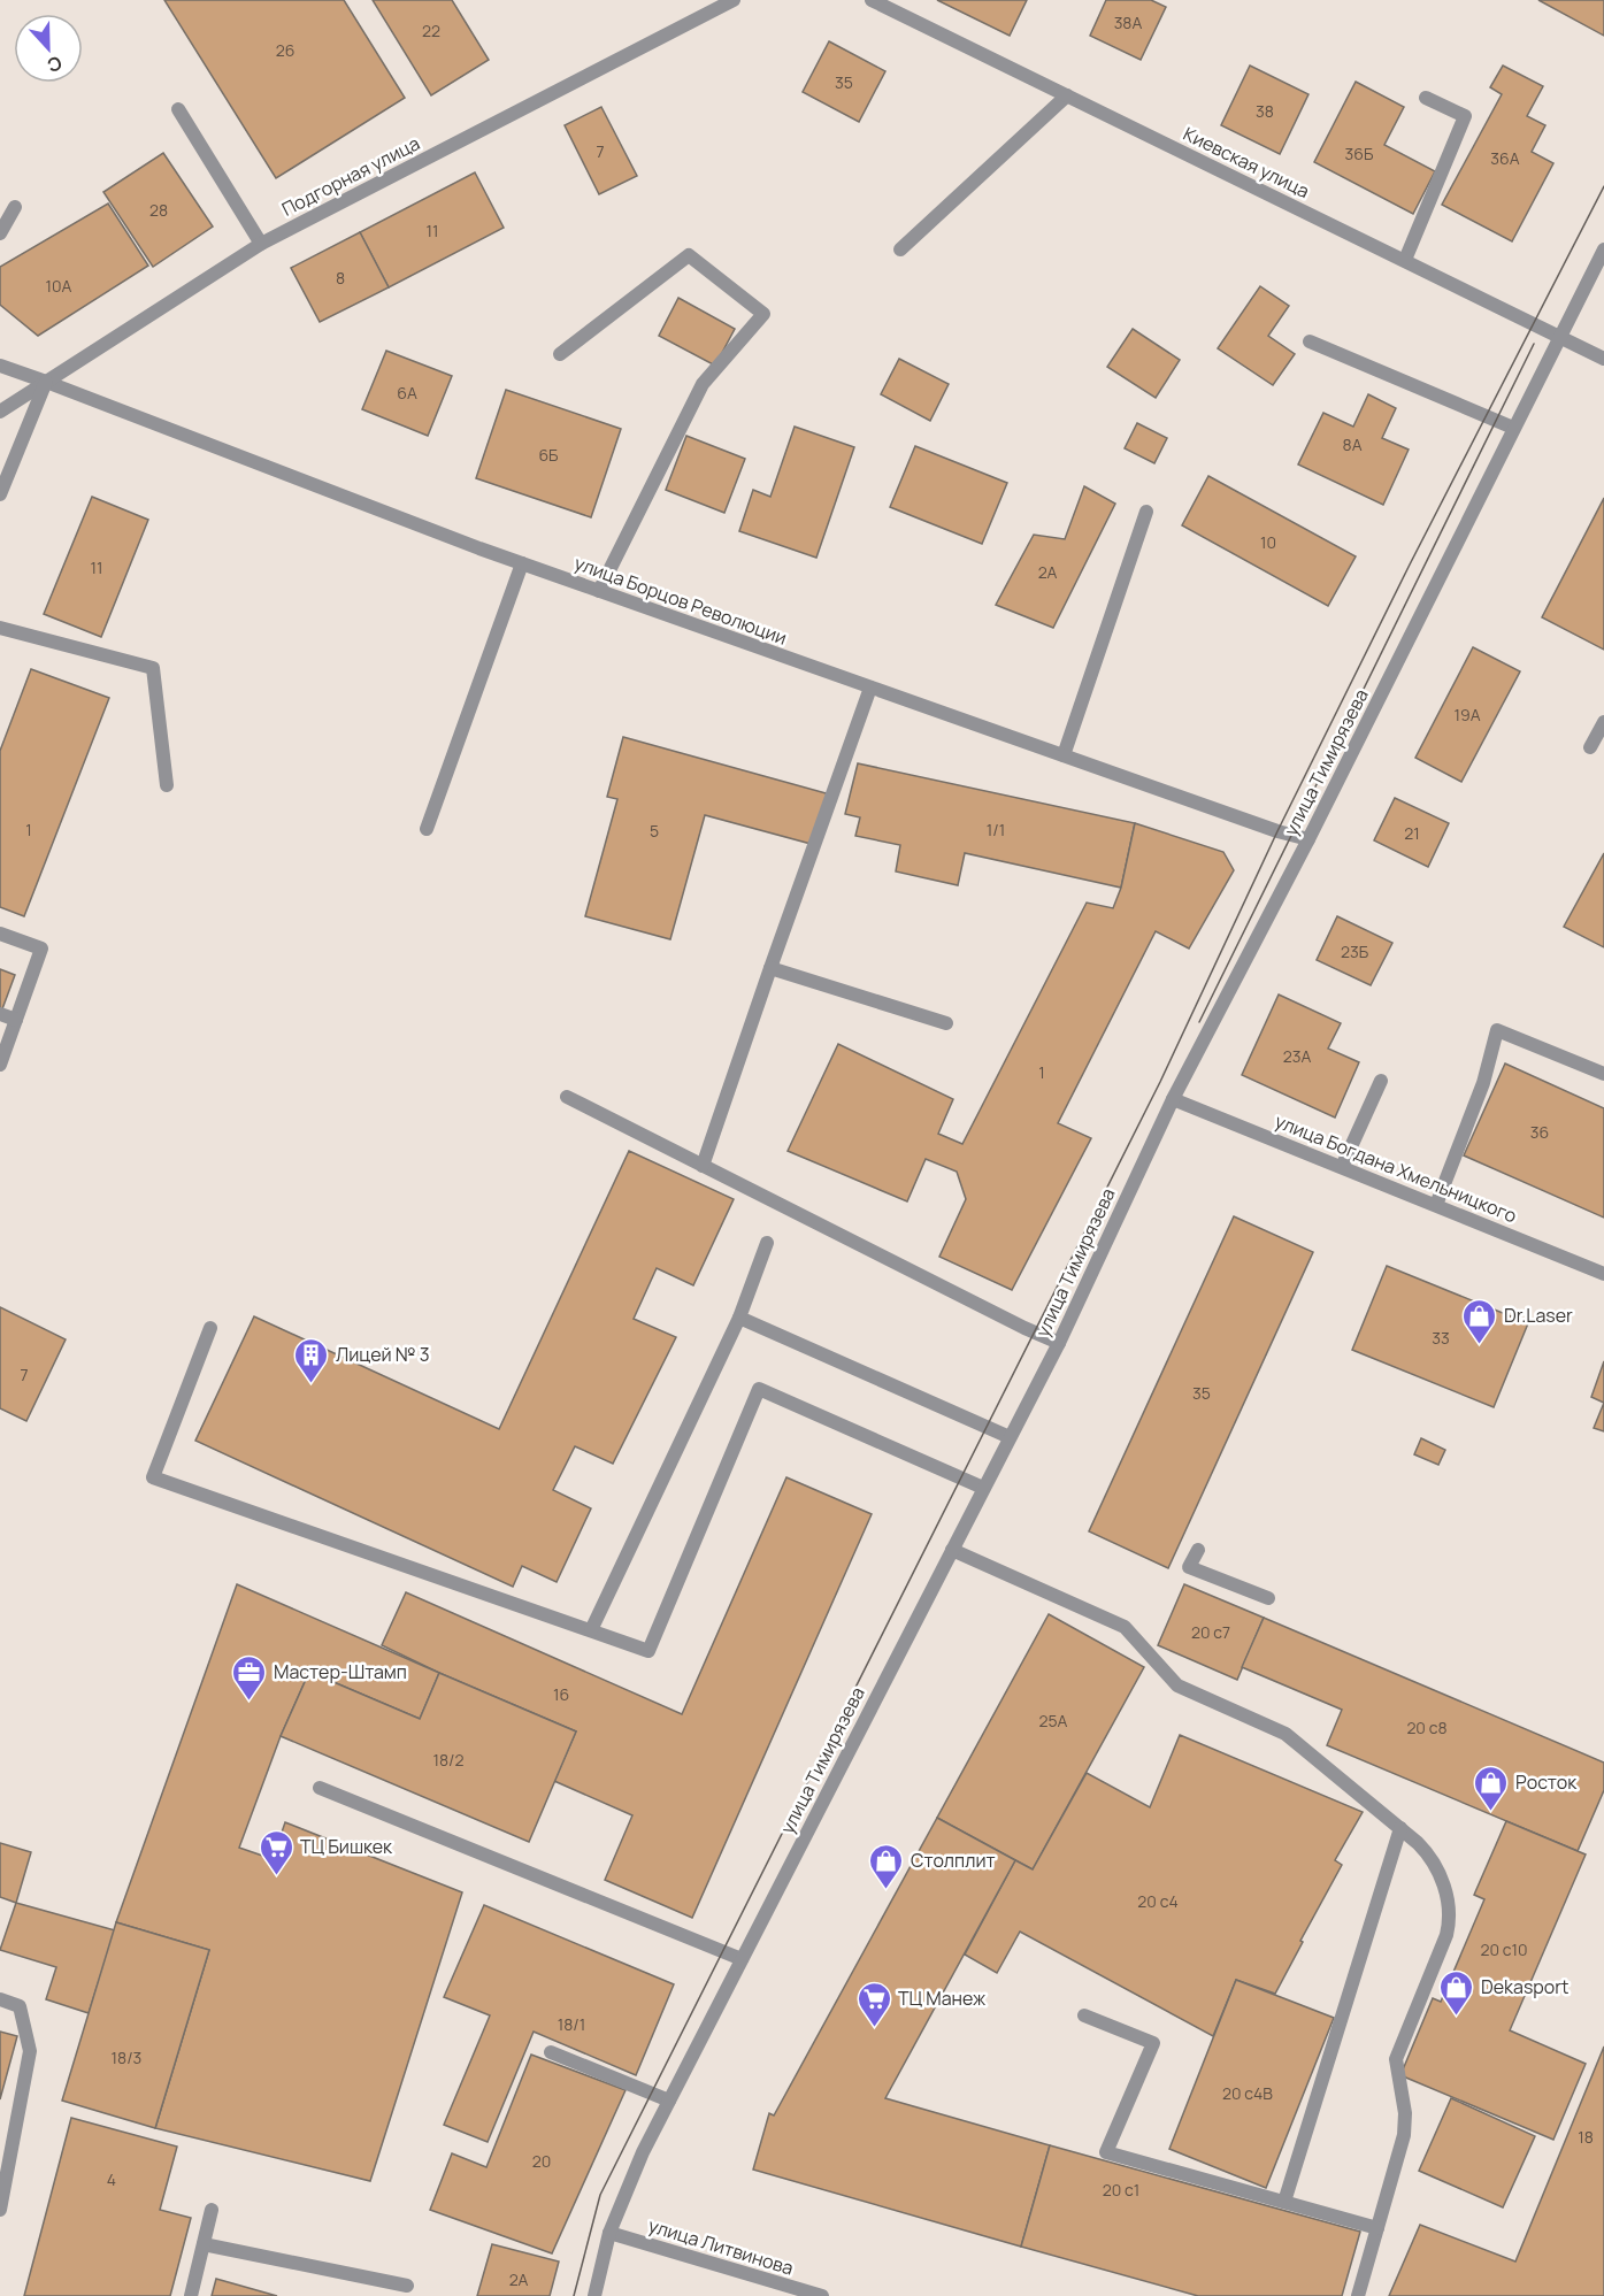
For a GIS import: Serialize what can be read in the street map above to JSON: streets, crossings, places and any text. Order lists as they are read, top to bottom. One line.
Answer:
{"streets":{"street":["Киевская улица","Подгорная улица","улица Борцов Революции","улица Тимирязева","улица Богдана Хмельницкого","улица Литвинова"]},"crossings":[["Киевская улица","улица Тимирязева"],["Подгорная улица","улица Борцов Революции"],["улица Борцов Революции","улица Тимирязева"],["улица Тимирязева","улица Богдана Хмельницкого"],["улица Тимирязева","улица Литвинова"]],"places":{"shop":["Dr.Laser","Росток","Столплит","Dekasport"],"building":["Лицей № 3"],"office":["Мастер-Штамп"],"supermarket":["ТЦ Бишкек","ТЦ Манеж"]},"house_numbers":["38А","22","26","35","38","7","36Б","36А","28","11","8","10А","6А","8А","6Б","10","11","2А","19А","1","1/1","5","21","23Б","23А","1","36","33","7","35","20 с7","16","25А","20 с8","18/2","20 с4","20 с10","18/1","18/3","20 с4В","18","20","4","20 с1","2А"],"north":"bottom"}
